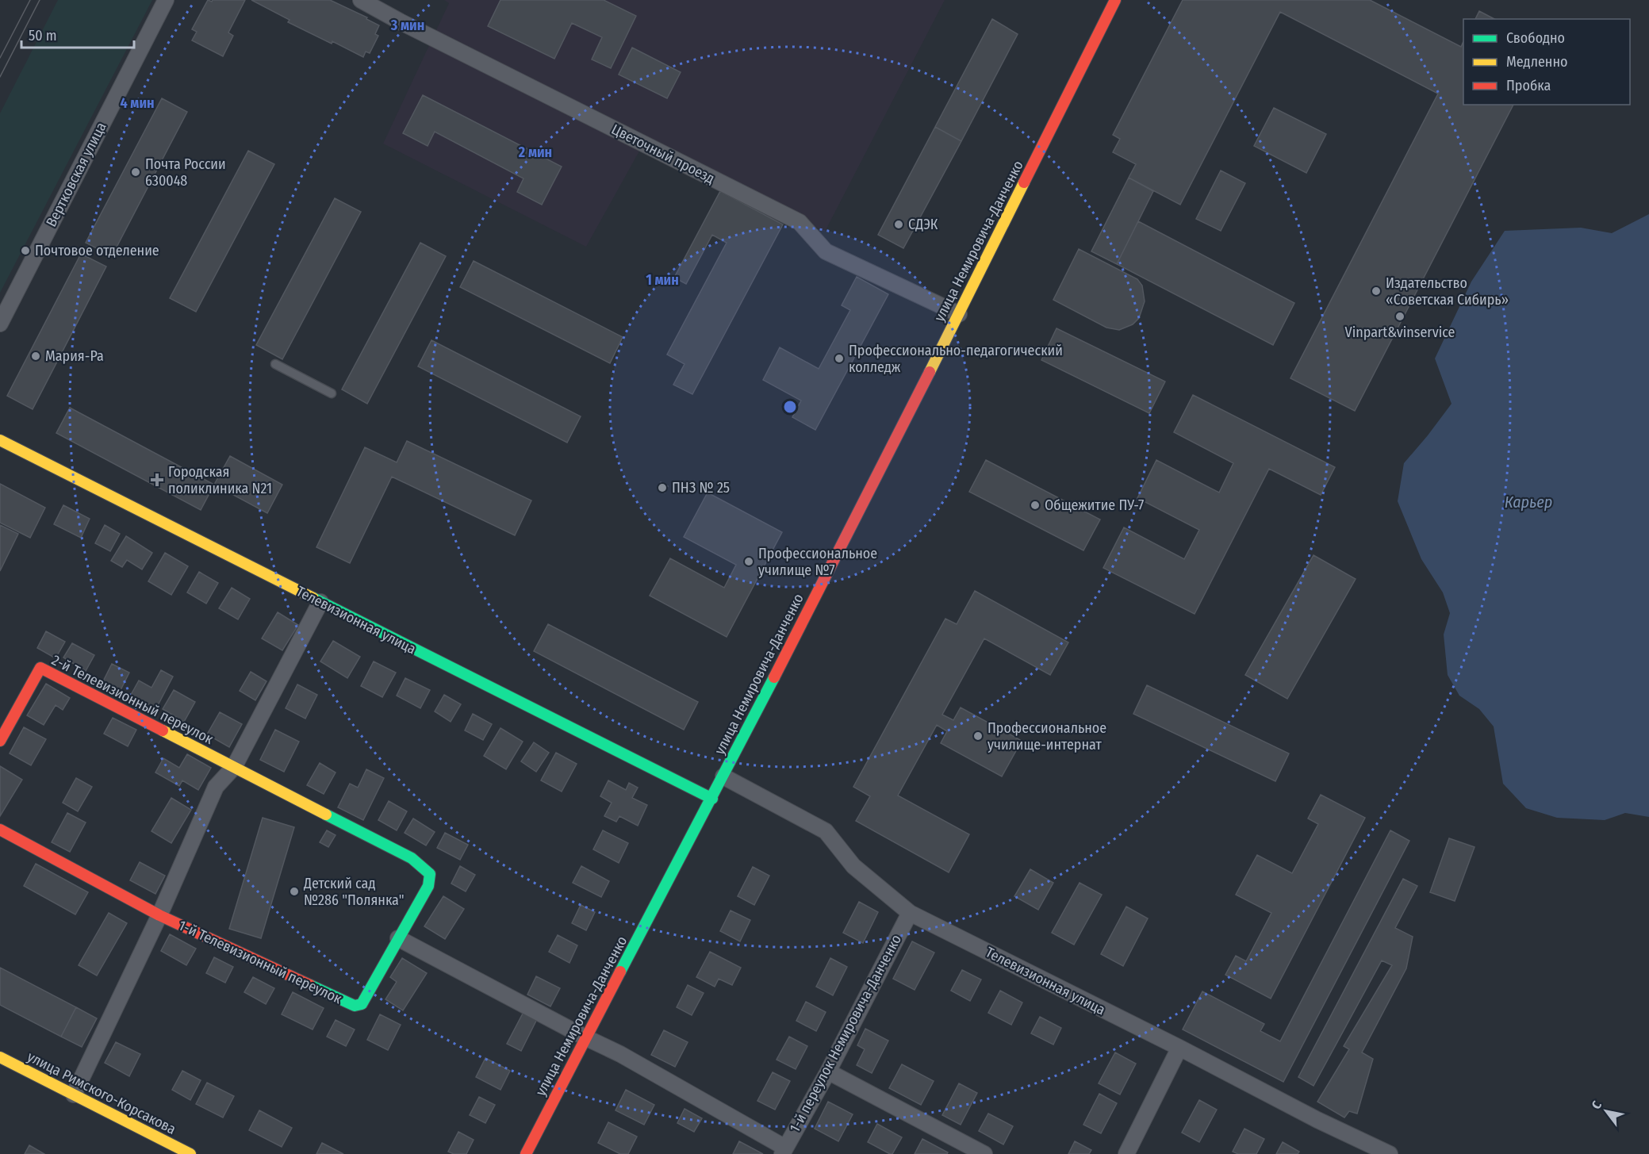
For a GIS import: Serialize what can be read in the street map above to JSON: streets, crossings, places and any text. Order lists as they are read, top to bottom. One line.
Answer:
{"streets":{"street":["Цветочный проезд","Вертковская улица","улица Немировича-Данченко","Телевизионная улица","2-й Телевизионный переулок","1-й Телевизионный переулок","1-й переулок Немировича-Данченко","улица Римского-Корсакова"]},"crossings":[["Цветочный проезд","улица Немировича-Данченко"],["улица Немировича-Данченко","Телевизионная улица"],["Телевизионная улица","1-й переулок Немировича-Данченко"],["2-й Телевизионный переулок","1-й Телевизионный переулок"]],"water":["Карьер"],"places":{"other":["Почта России 630048","СДЭК","Почтовое отделение","Издательство «Советская Сибирь»","Vinpart&vinservice","Мария-Ра","Профессионально-педагогический колледж","ПНЗ № 25","Общежитие ПУ-7","Профессиональное училище №7","Профессиональное училище-интернат","Детский сад №286 \"Полянка\""],"health":["Городская поликлиника N21"]},"legend":["Свободно","Медленно","Пробка"],"scale_bar":"50 m","north":"top left","rings":["3 мин","4 мин","2 мин","1 мин"]}
